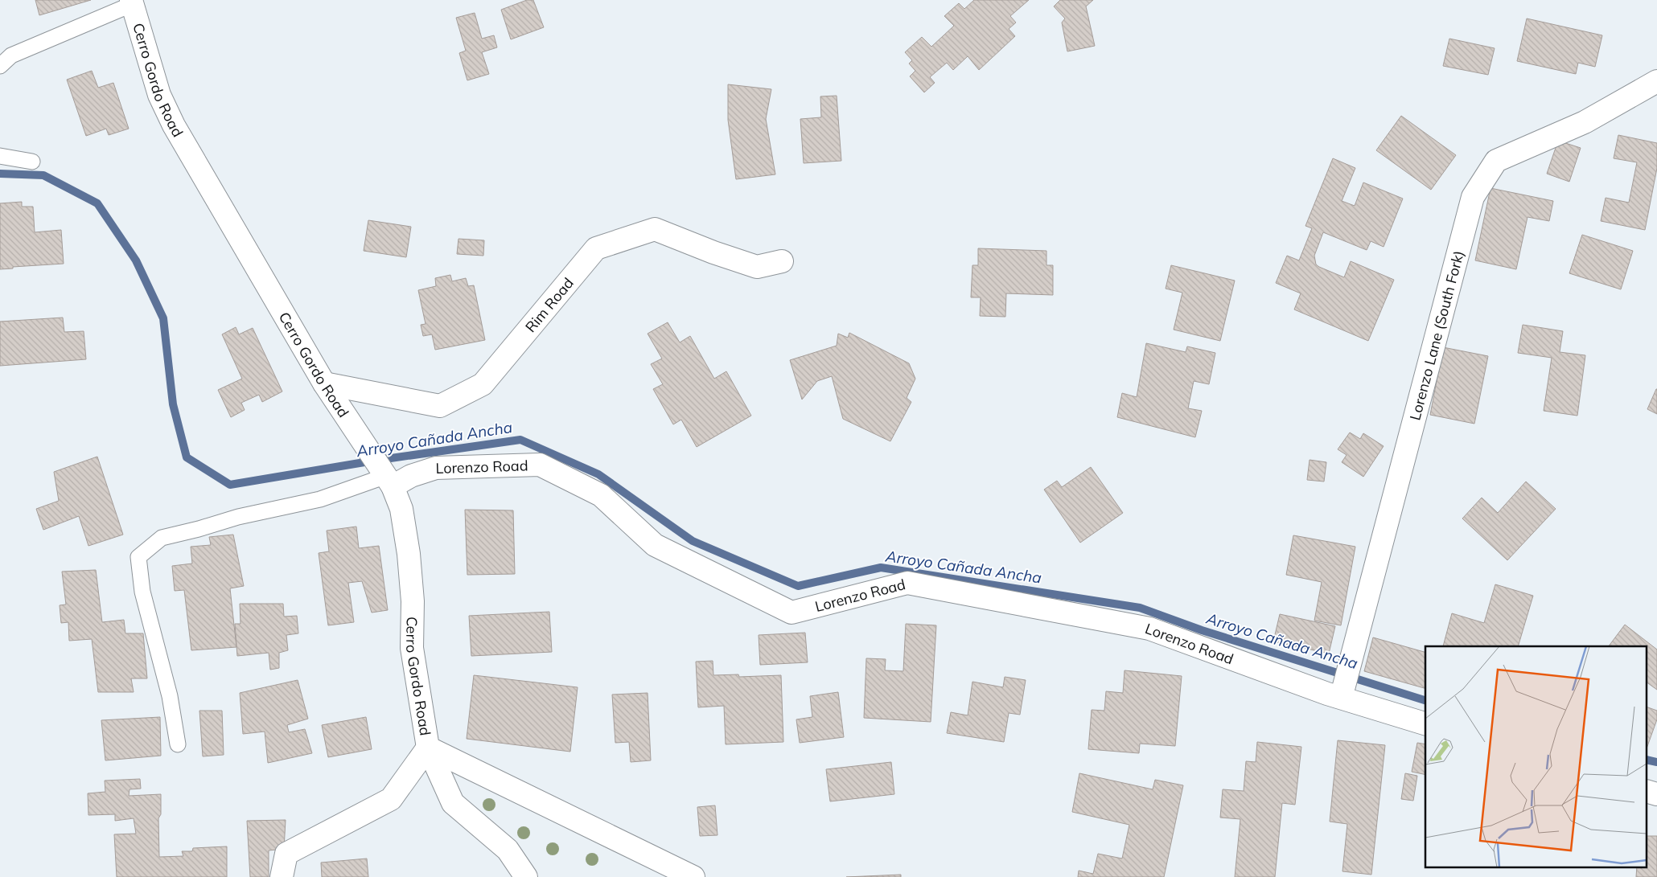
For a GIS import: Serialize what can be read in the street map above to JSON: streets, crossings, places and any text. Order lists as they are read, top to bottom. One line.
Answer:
{"streets":{"street":["Cerro Gordo Road","Rim Road","Lorenzo Lane (South Fork)","Lorenzo Road"]},"crossings":[["Cerro Gordo Road","Rim Road"],["Cerro Gordo Road","Lorenzo Road"]],"water":["Arroyo Cañada Ancha"]}
